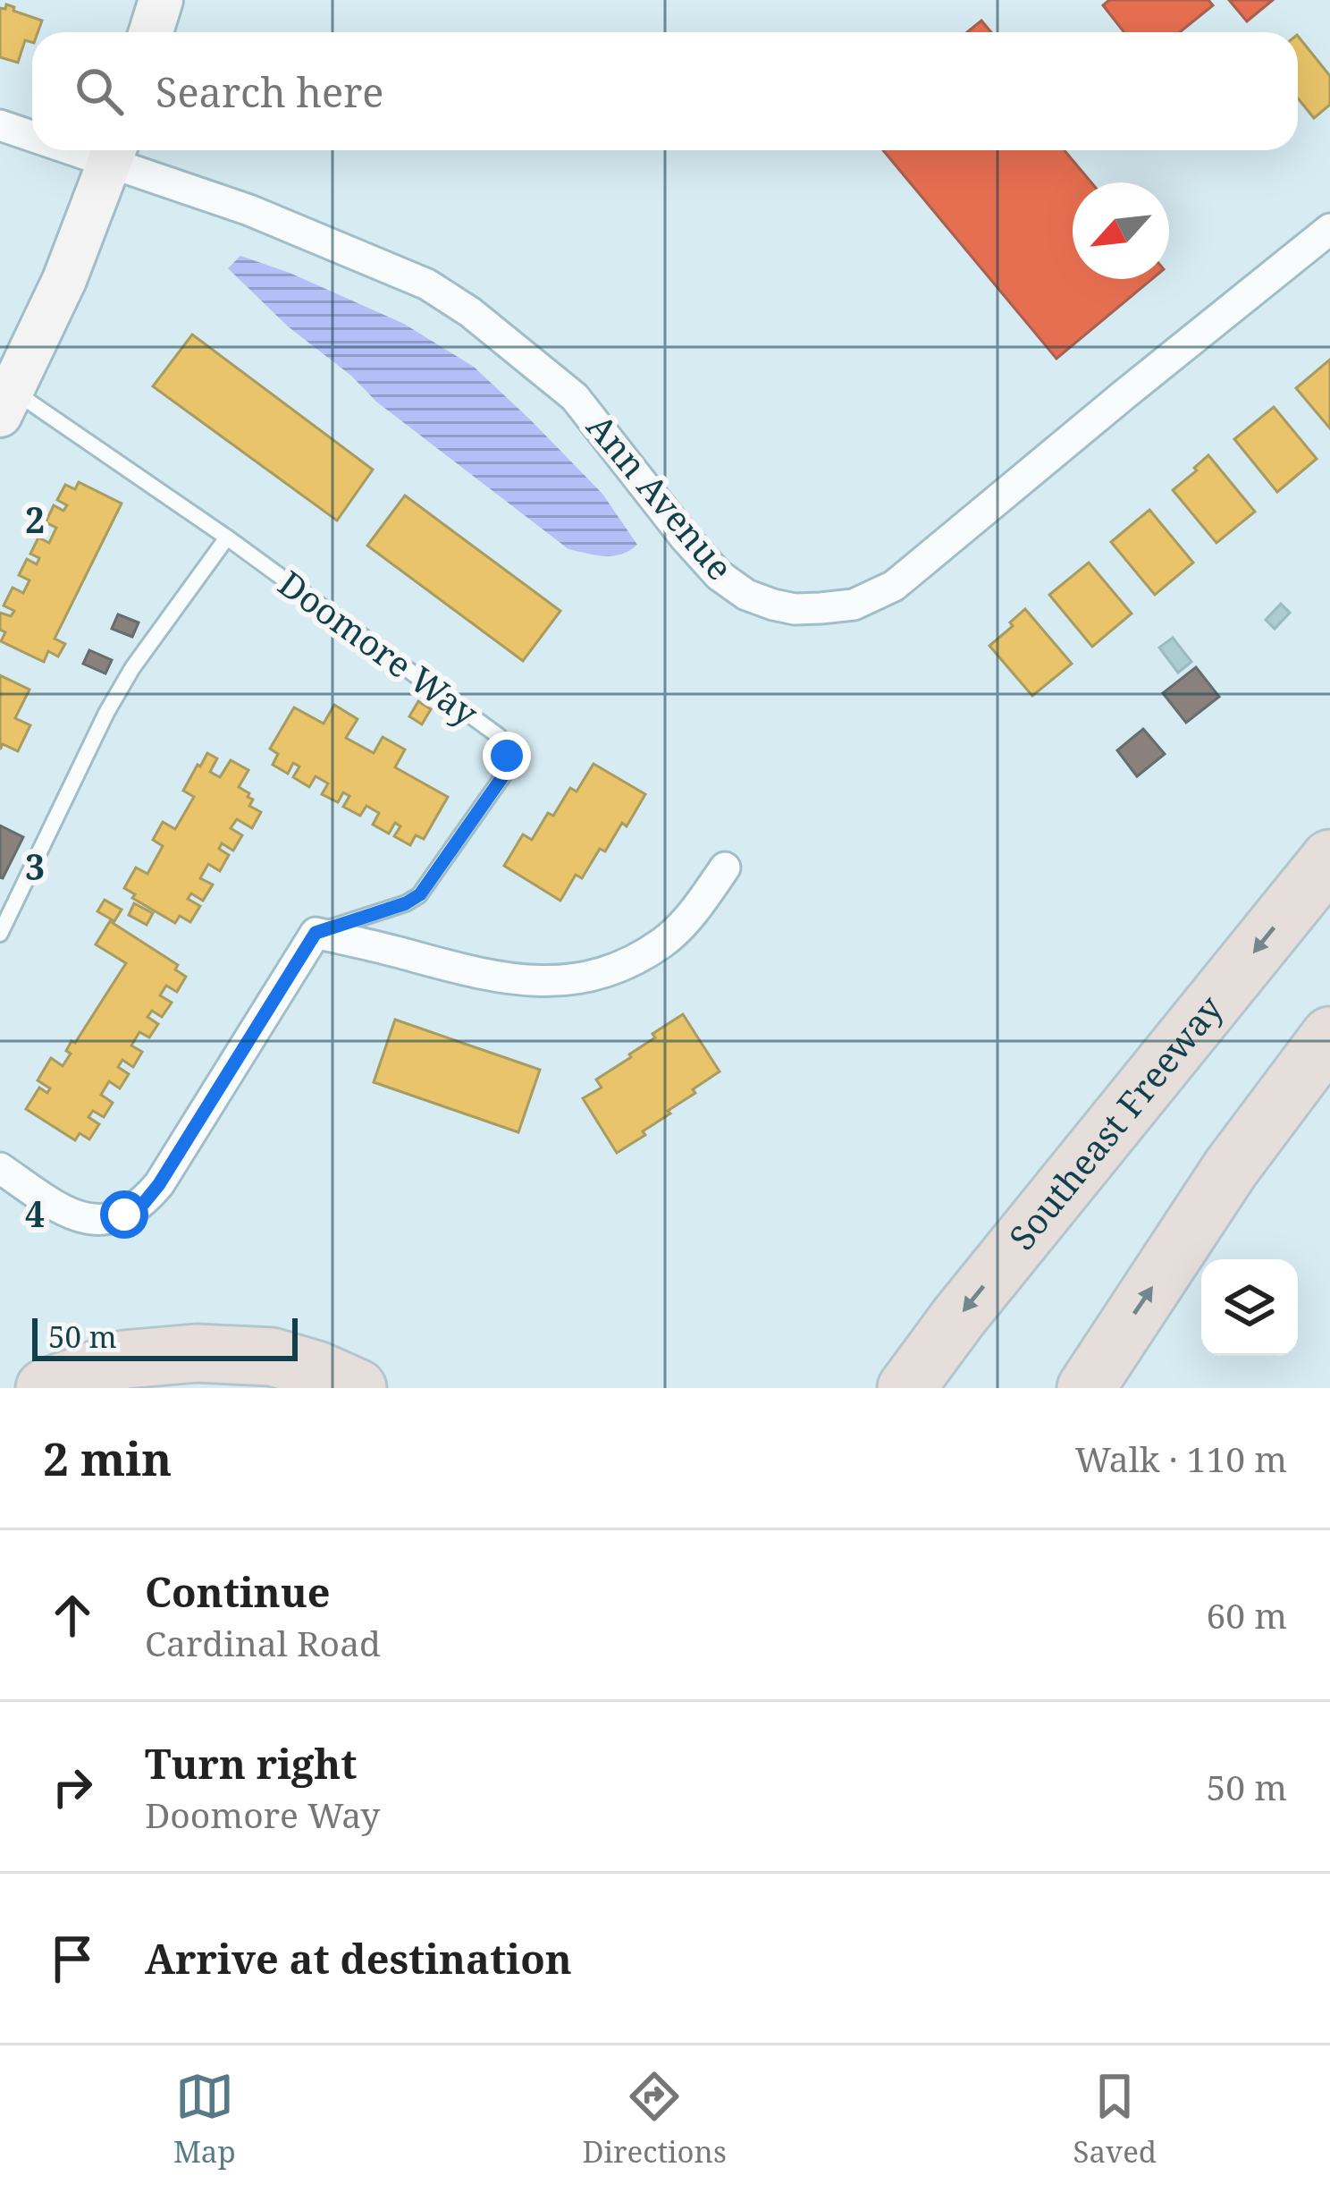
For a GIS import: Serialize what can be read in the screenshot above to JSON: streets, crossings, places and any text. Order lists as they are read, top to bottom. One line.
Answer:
{"streets":{"highway":["Southeast Freeway"],"street":["Ann Avenue"],"lane":["Doomore Way"]},"scale_bar":"50 m","north":"bottom left","page":{"search":"Search here","scale":"50 m","heading":["2 min","Walk · 110 m"],"list":[["Continue","Cardinal Road","60 m"],["Turn right","Doomore Way","50 m"],"Arrive at destination"],"nav":["Map","Directions","Saved"]},"grid":{"rows":["2","3","4"]}}
